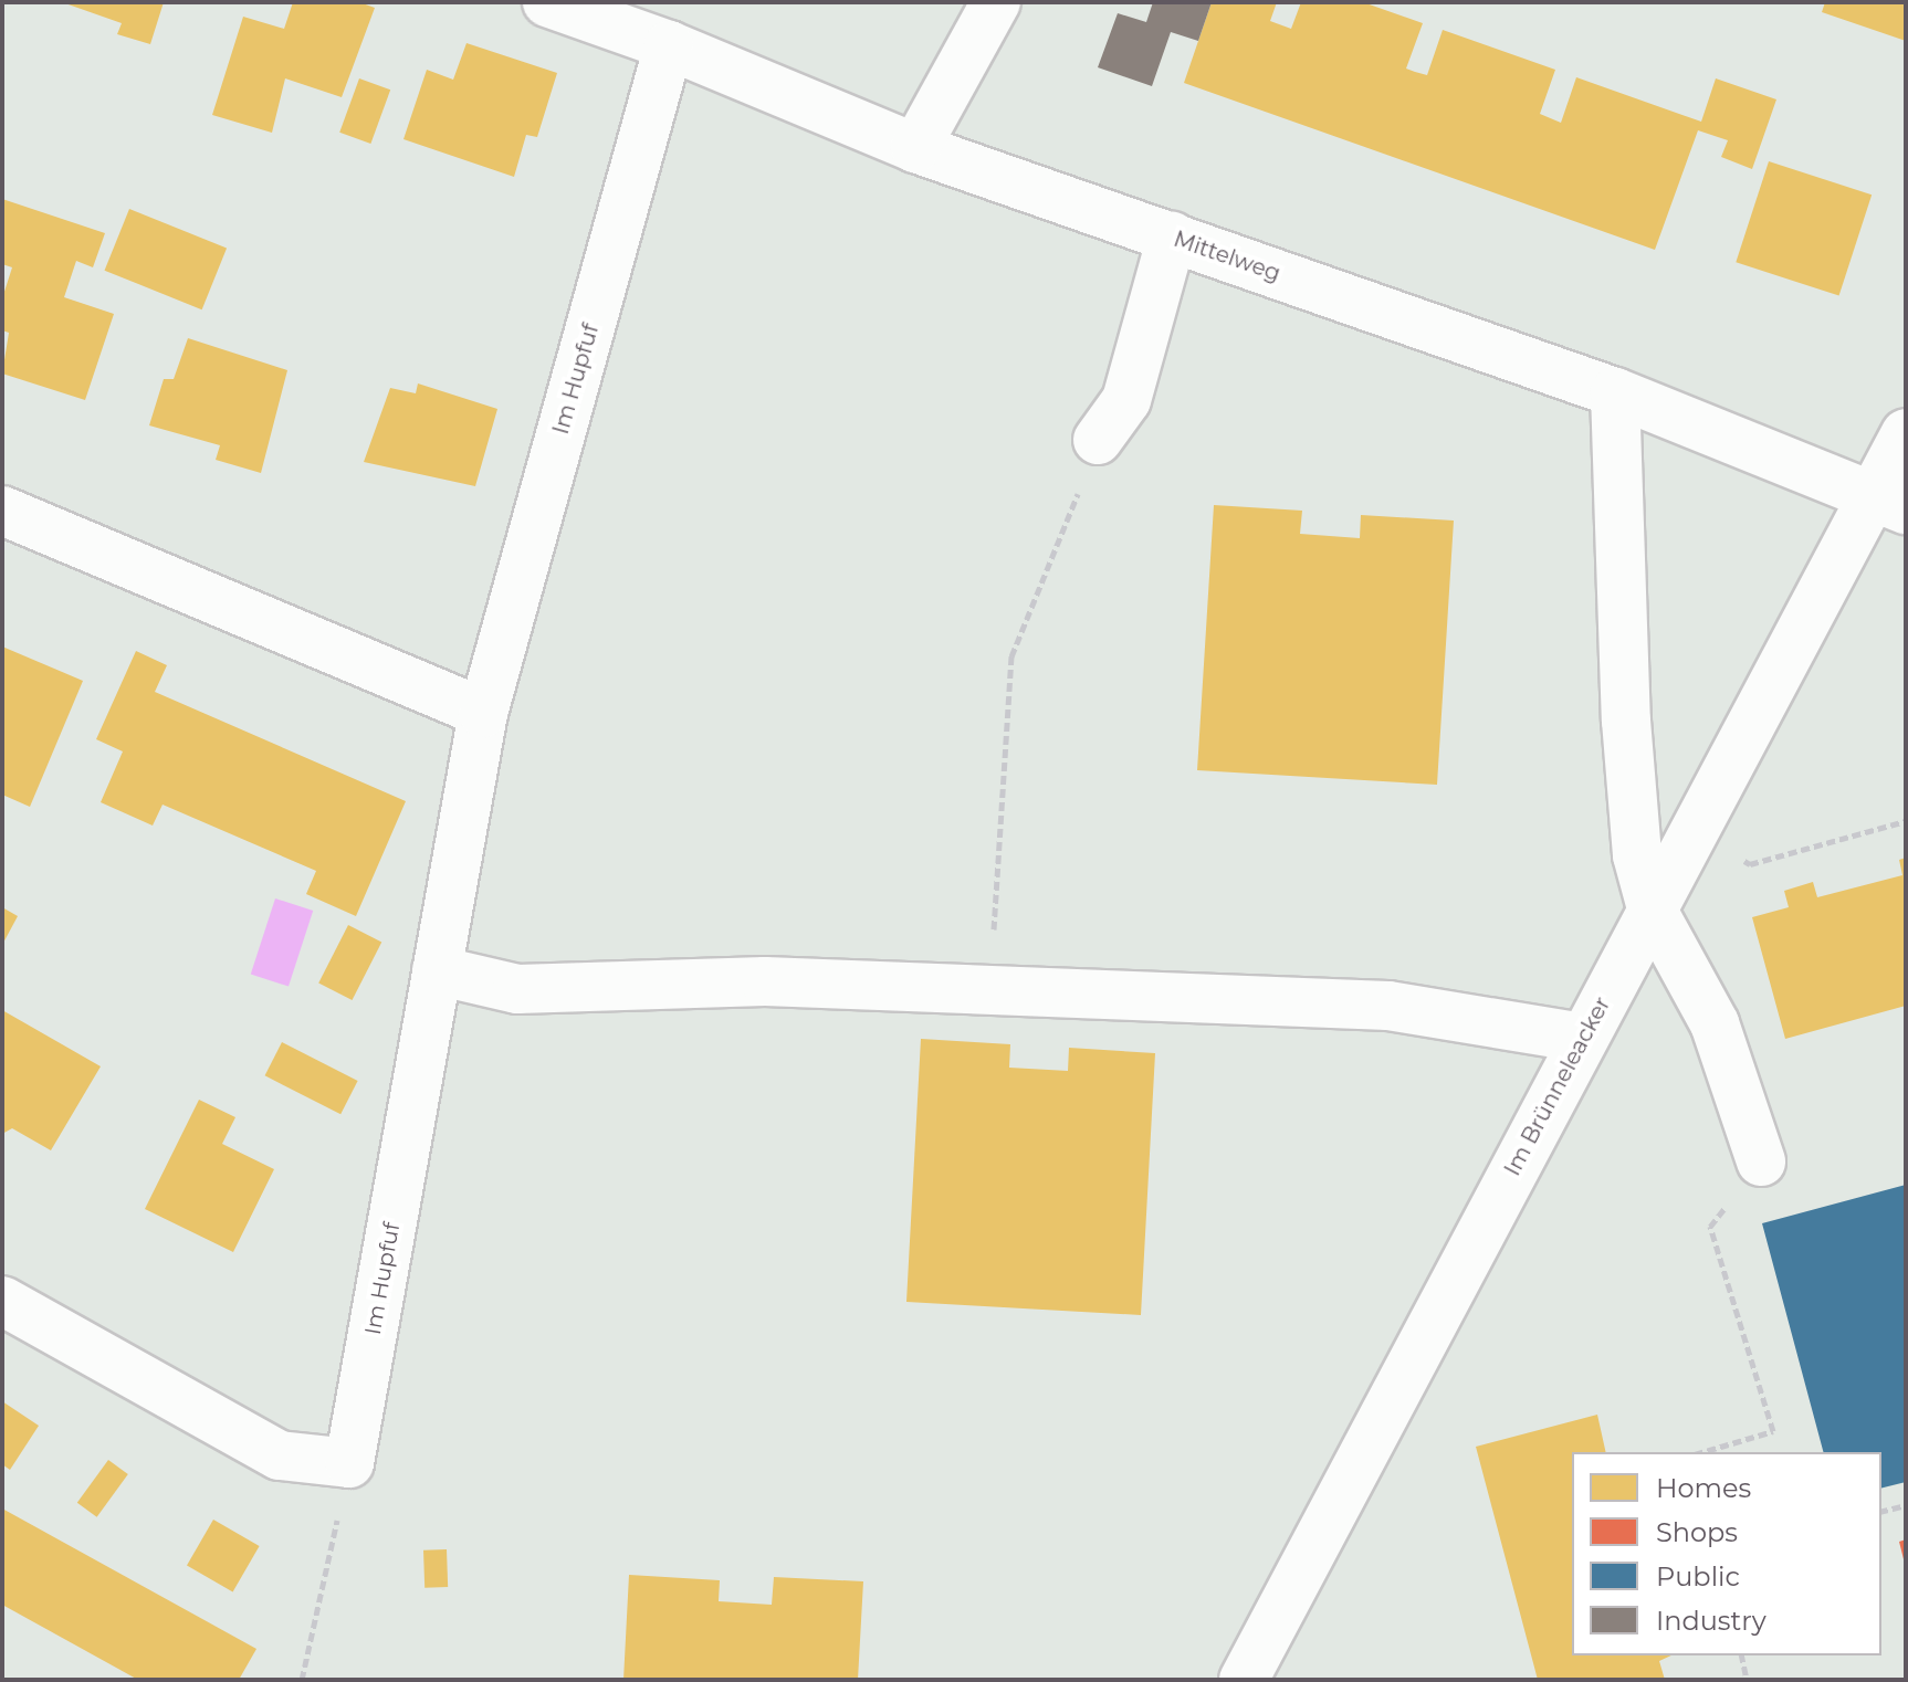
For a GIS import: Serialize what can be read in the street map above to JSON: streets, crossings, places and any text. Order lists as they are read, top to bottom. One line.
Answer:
{"streets":{"street":["Mittelweg","Im Hupfuf","Im Brünneleacker"]},"crossings":[["Mittelweg","Im Hupfuf"],["Mittelweg","Im Brünneleacker"]],"legend":["Homes","Shops","Public","Industry"]}
